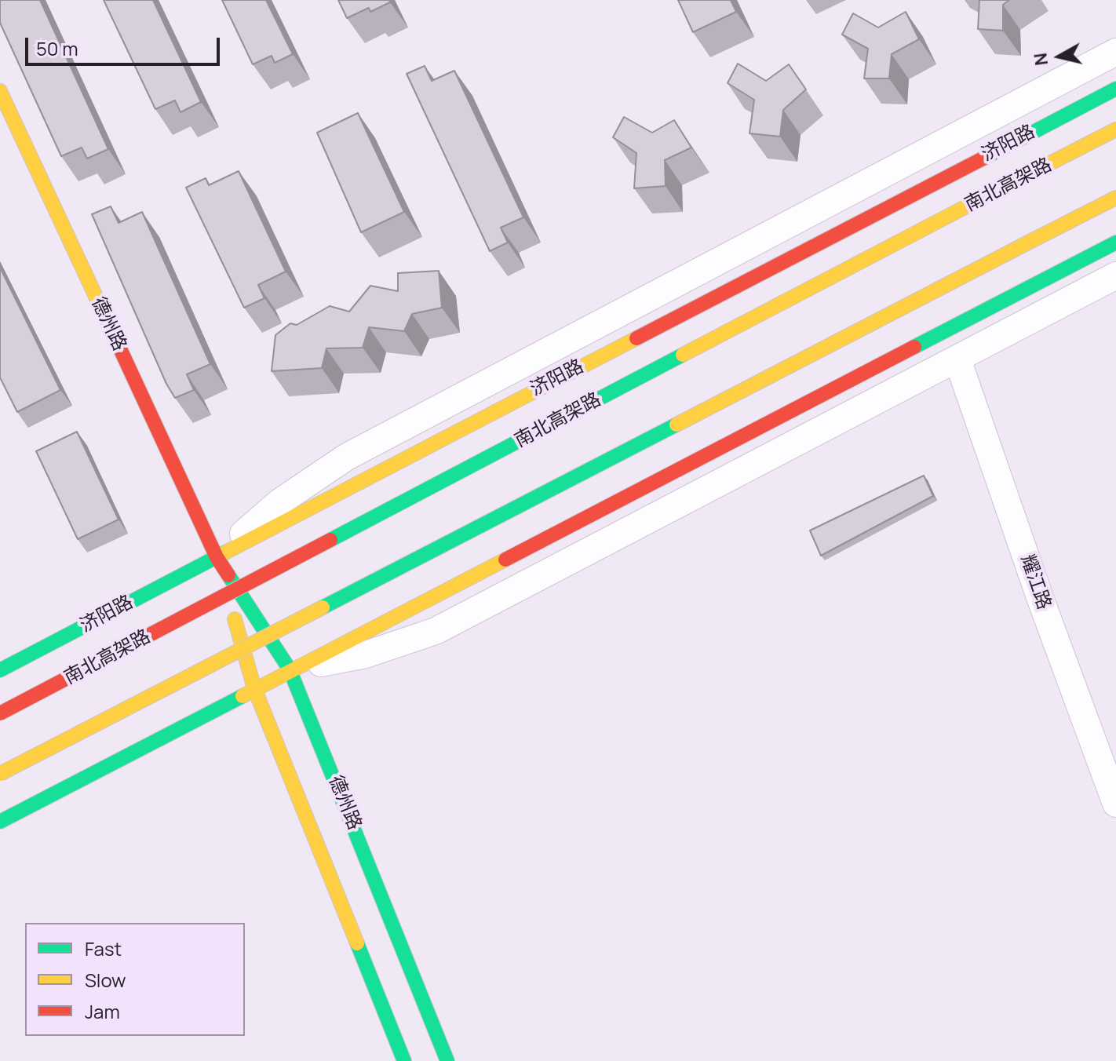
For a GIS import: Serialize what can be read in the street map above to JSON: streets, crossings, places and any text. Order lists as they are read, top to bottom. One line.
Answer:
{"streets":{"main road":["济阳路","南北高架路","德州路"],"street":["耀江路"]},"crossings":[["济阳路","德州路"]],"legend":["Fast","Slow","Jam"],"scale_bar":"50 m","north":"left"}
